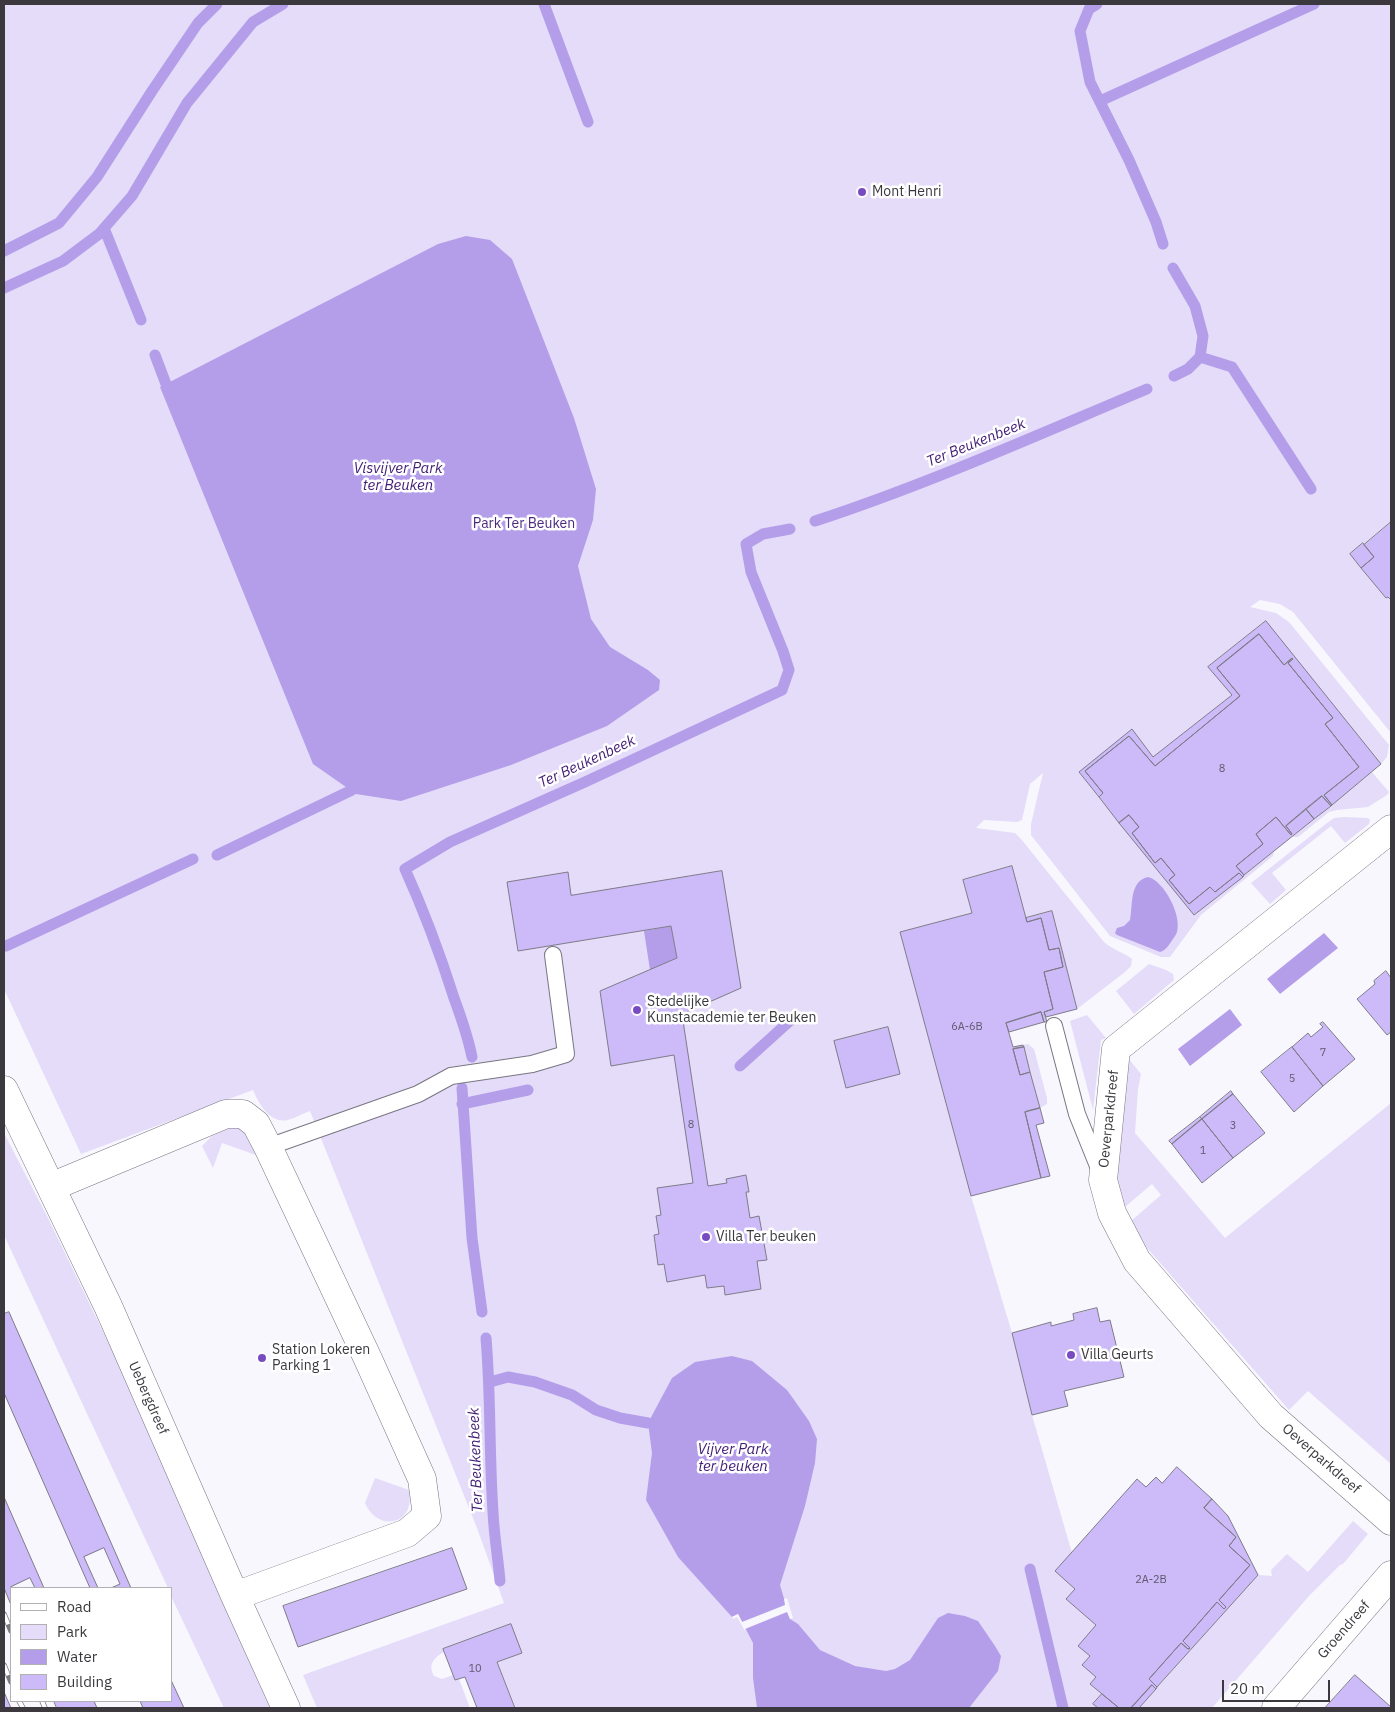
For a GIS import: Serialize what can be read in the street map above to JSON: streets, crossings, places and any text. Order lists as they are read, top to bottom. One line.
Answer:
{"streets":{"street":["Oeverparkdreef","Uebergdreef","Groendreef"]},"water":["Ter Beukenbeek","Visvijver Park ter Beuken","Vijver Park ter beuken"],"parks":["Park Ter Beuken"],"places":["Mont Henri","Stedelijke Kunstacademie ter Beuken","Villa Ter beuken","Villa Geurts","Station Lokeren Parking 1"],"house_numbers":["8","6A-6B","7","5","8","3","1","2A-2B","10"],"legend":["Road","Park","Water","Building"],"scale_bar":"20 m"}
